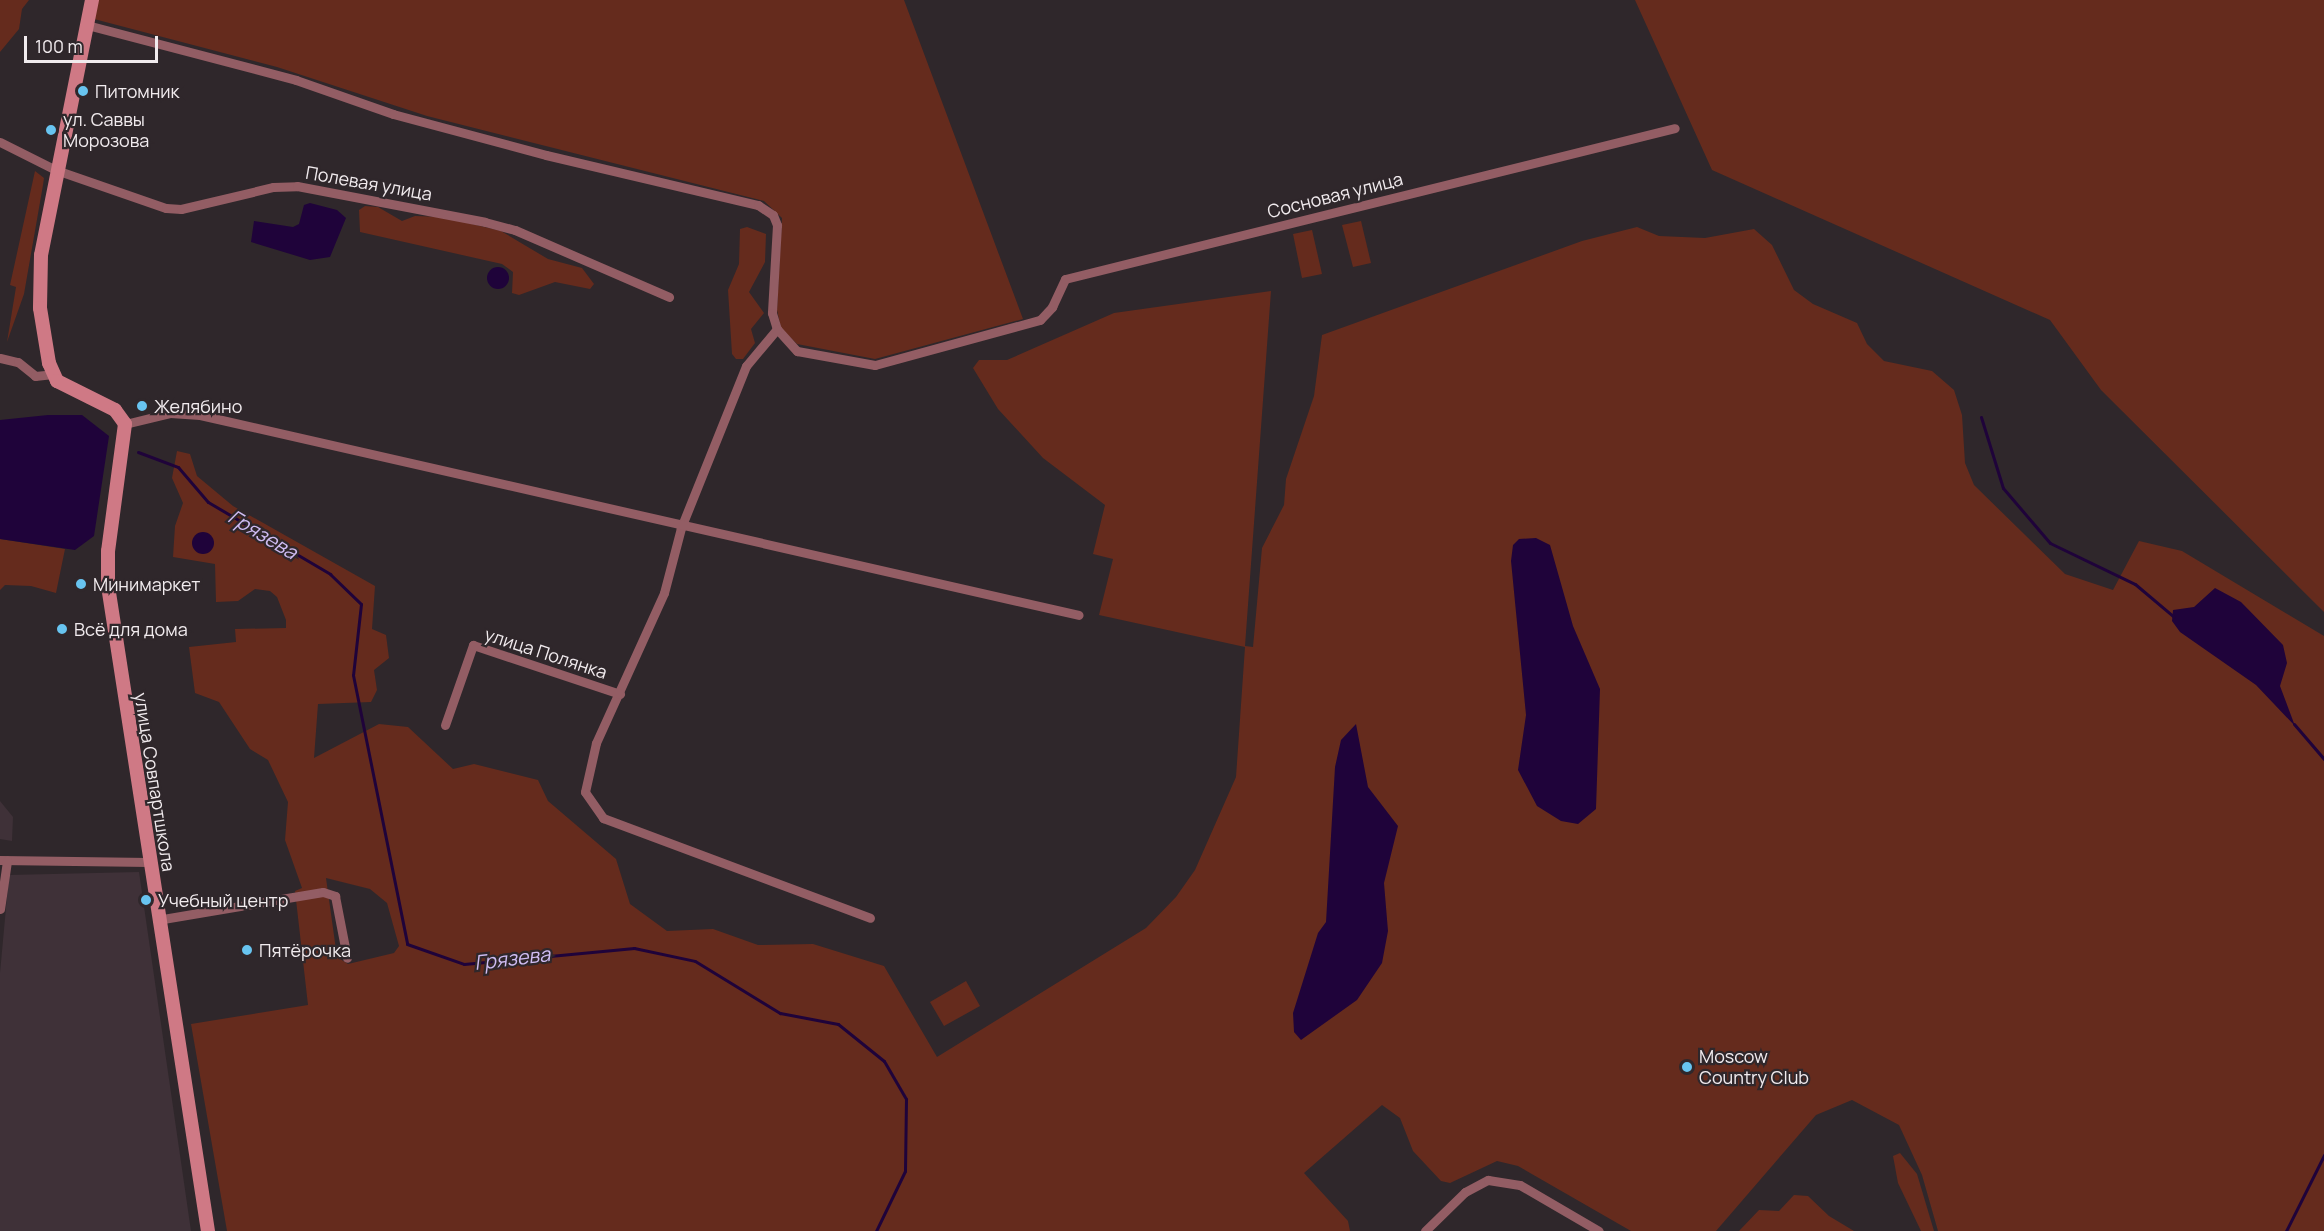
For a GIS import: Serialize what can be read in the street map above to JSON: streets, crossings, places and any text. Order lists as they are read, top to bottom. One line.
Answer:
{"streets":{"street":["Полевая улица","Сосновая улица","улица Полянка","улица Совпартшкола"]},"water":["Грязева"],"places":["Питомник","ул. Саввы Морозова","Желябино","Минимаркет","Всё для дома","Учебный центр","Пятёрочка","Moscow Country Club"],"scale_bar":"100 m"}
